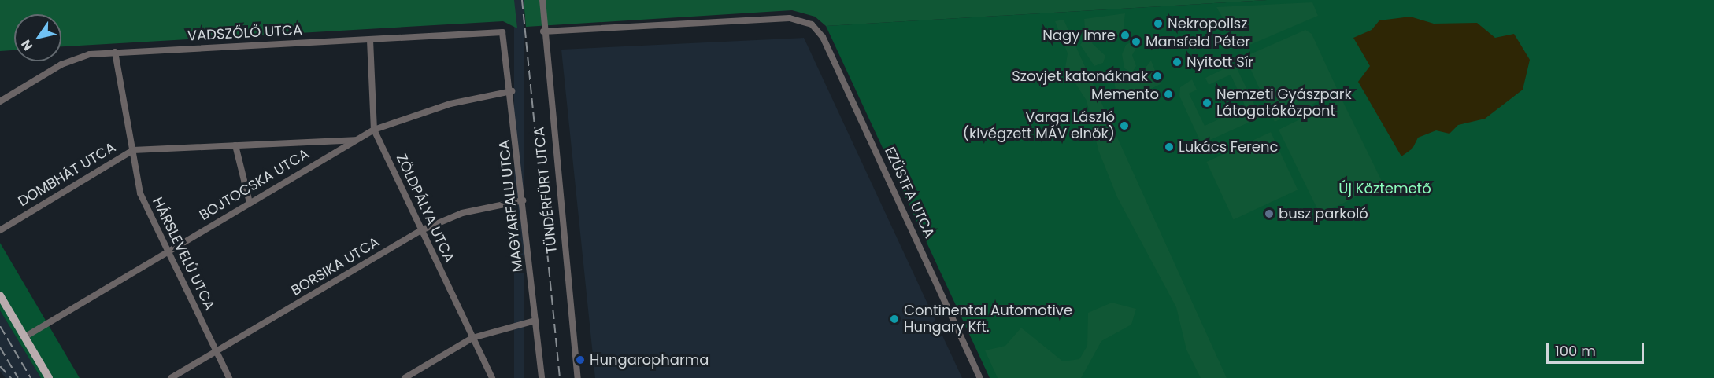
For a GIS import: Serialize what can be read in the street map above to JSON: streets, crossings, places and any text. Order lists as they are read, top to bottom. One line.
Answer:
{"streets":{"street":["VADSZŐLŐ UTCA","DOMBHÁT UTCA","BOJTOCSKA UTCA","TÜNDÉRFÜRT UTCA","EZÜSTFA UTCA","MAGYARFALU UTCA","ZÖLDPÁLYA UTCA","HÁRSLEVELŰ UTCA","BORSIKA UTCA"]},"crossings":[["VADSZŐLŐ UTCA","MAGYARFALU UTCA"],["VADSZŐLŐ UTCA","ZÖLDPÁLYA UTCA"],["VADSZŐLŐ UTCA","HÁRSLEVELŰ UTCA"],["DOMBHÁT UTCA","BOJTOCSKA UTCA"],["DOMBHÁT UTCA","HÁRSLEVELŰ UTCA"],["BOJTOCSKA UTCA","MAGYARFALU UTCA"],["BOJTOCSKA UTCA","ZÖLDPÁLYA UTCA"],["BOJTOCSKA UTCA","HÁRSLEVELŰ UTCA"],["TÜNDÉRFÜRT UTCA","EZÜSTFA UTCA"],["MAGYARFALU UTCA","BORSIKA UTCA"],["ZÖLDPÁLYA UTCA","BORSIKA UTCA"],["HÁRSLEVELŰ UTCA","BORSIKA UTCA"]],"parks":["Új Köztemető"],"places":["Nekropolisz","Nagy Imre","Mansfeld Péter","Nyitott Sír","Szovjet katonáknak","Memento","Nemzeti Gyászpark Látogatóközpont","Varga László (kivégzett MÁV elnök)","Lukács Ferenc","busz parkoló","Continental Automotive Hungary Kft.","Hungaropharma"],"scale_bar":"100 m","north":"bottom left"}
